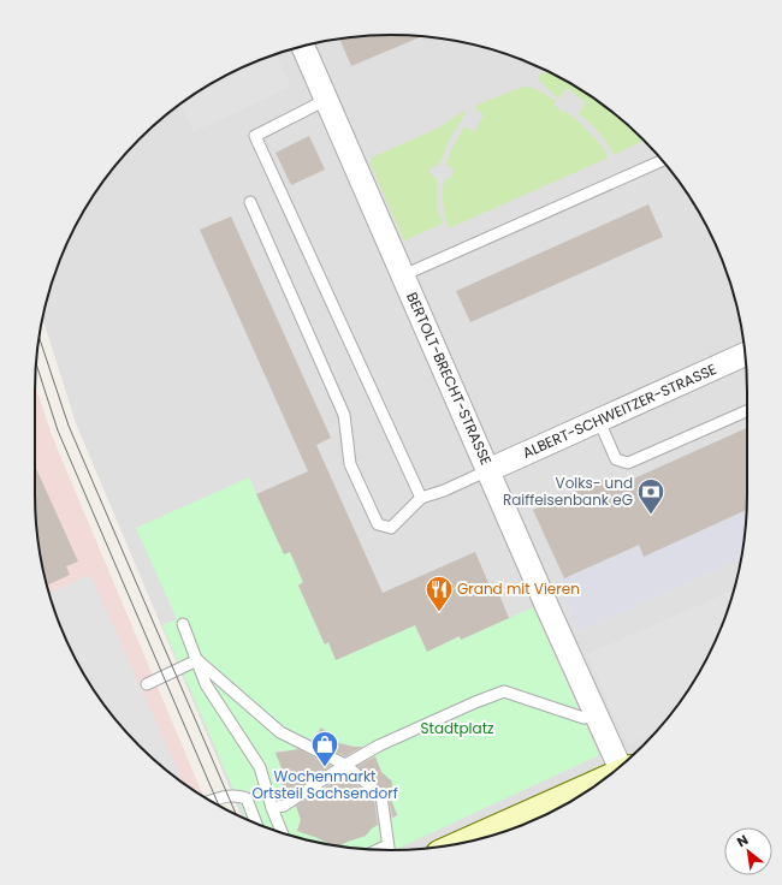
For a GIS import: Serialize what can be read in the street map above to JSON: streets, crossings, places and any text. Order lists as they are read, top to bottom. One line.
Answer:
{"streets":{"street":["BERTOLT-BRECHT-STRASSE","ALBERT-SCHWEITZER-STRASSE"]},"crossings":[["BERTOLT-BRECHT-STRASSE","ALBERT-SCHWEITZER-STRASSE"]],"parks":["Stadtplatz"],"places":{"bank":["Volks- und Raiffeisenbank eG"],"restaurant":["Grand mit Vieren"],"shop":["Wochenmarkt Ortsteil Sachsendorf"]},"north":"top left"}
